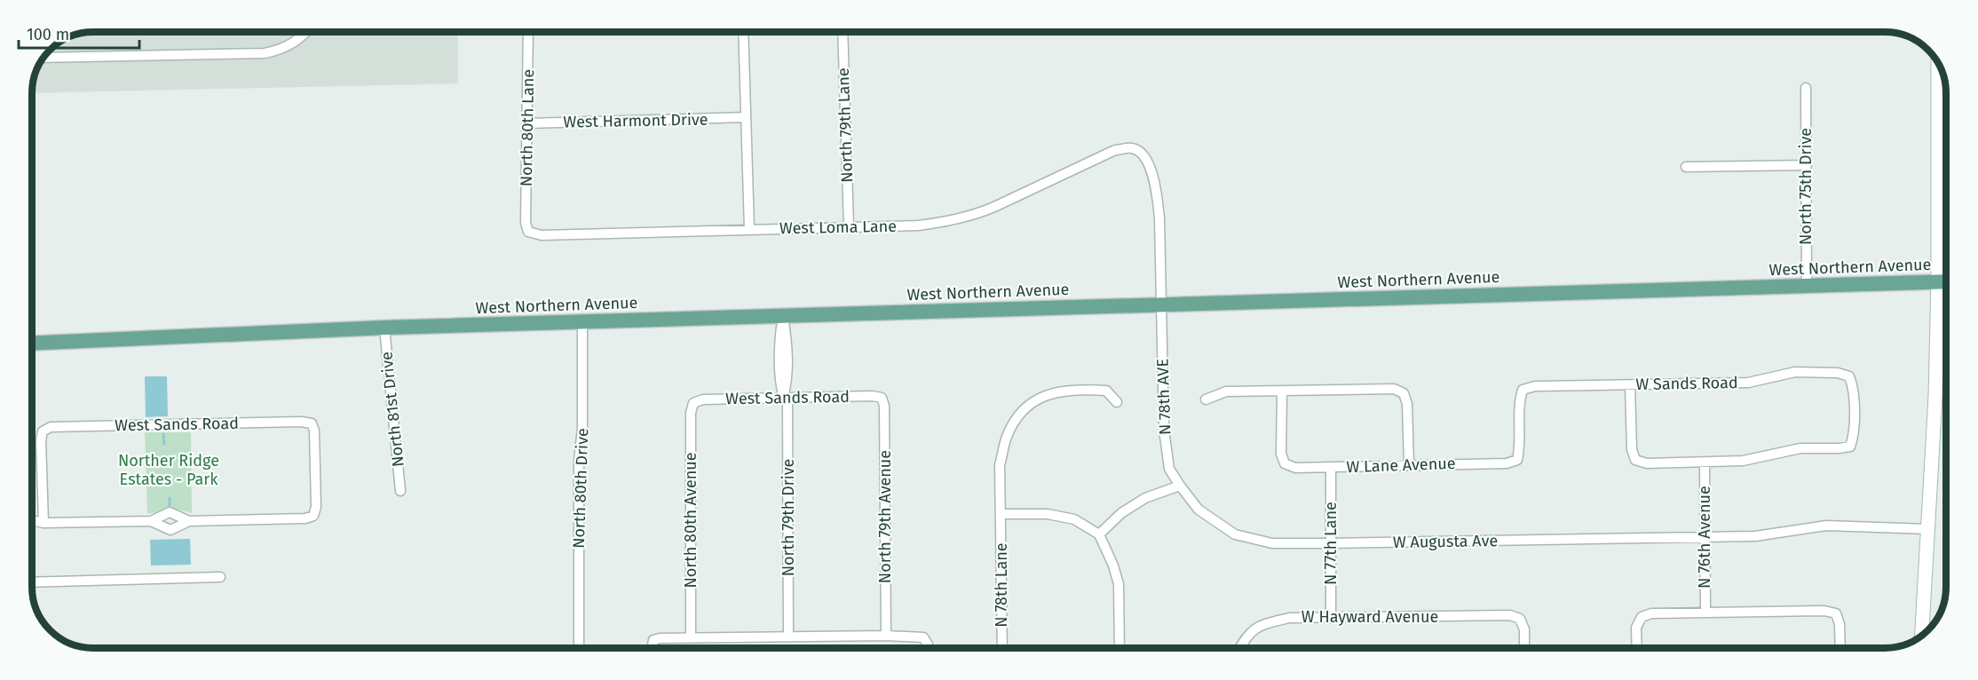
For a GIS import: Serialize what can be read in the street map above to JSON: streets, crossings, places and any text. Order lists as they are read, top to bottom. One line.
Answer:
{"streets":{"main road":["West Northern Avenue"],"street":["West Harmont Drive","North 79th Lane","North 80th Lane","North 75th Drive","West Loma Lane","W Sands Road","N 78th AVE","West Sands Road","North 81st Drive","W Lane Avenue","North 80th Drive","North 79th Avenue","North 79th Drive","North 80th Avenue","N 76th Avenue","W Augusta Ave","N 77th Lane","N 78th Lane","W Hayward Avenue"]},"crossings":[["West Harmont Drive","North 80th Lane"],["North 79th Lane","West Loma Lane"],["North 80th Lane","West Loma Lane"],["North 75th Drive","West Northern Avenue"],["West Loma Lane","West Northern Avenue"],["West Loma Lane","N 78th AVE"],["West Northern Avenue","N 78th AVE"],["West Northern Avenue","North 81st Drive"],["West Northern Avenue","North 80th Drive"],["West Northern Avenue","North 79th Drive"],["W Sands Road","W Lane Avenue"],["W Sands Road","N 76th Avenue"],["N 78th AVE","W Augusta Ave"],["West Sands Road","North 79th Avenue"],["West Sands Road","North 79th Drive"],["West Sands Road","North 80th Avenue"],["W Lane Avenue","N 77th Lane"],["N 76th Avenue","W Augusta Ave"],["W Augusta Ave","N 77th Lane"],["N 77th Lane","W Hayward Avenue"]],"parks":["Norther Ridge Estates - Park"],"scale_bar":"100 m"}
